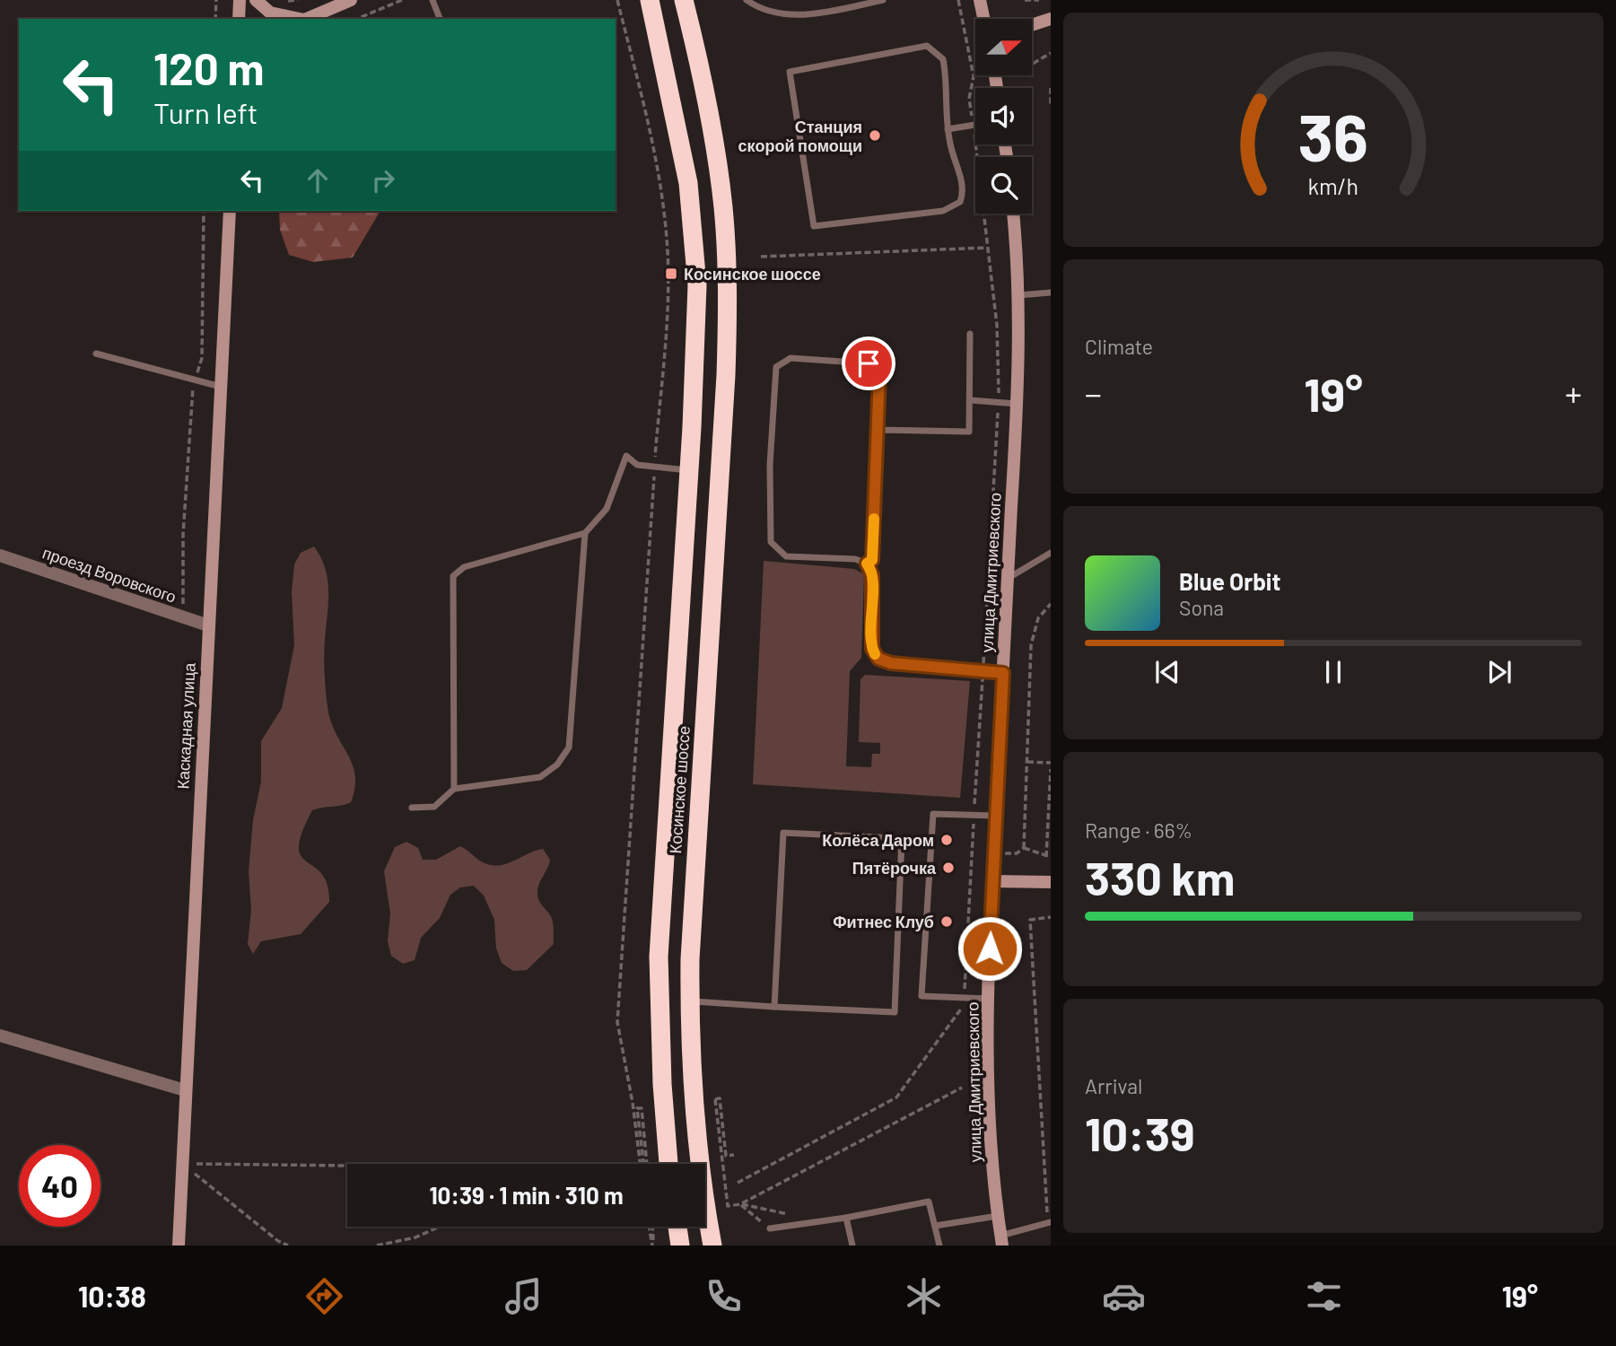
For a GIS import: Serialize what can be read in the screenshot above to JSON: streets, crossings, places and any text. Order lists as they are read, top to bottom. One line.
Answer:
{"streets":{"highway":["Косинское шоссе"],"street":["улица Дмитриевского","проезд Воровского","Каскадная улица"]},"crossings":[["проезд Воровского","Каскадная улица"]],"places":{"other":["Станция скорой помощи","Колёса Даром","Пятёрочка","Фитнес Клуб"],"transit":["Косинское шоссе"]},"north":"right","page":{"turn":["120 m","Turn left"],"tile":["Climate",["Range · 66%","330 km"],["Arrival","10:39"]],"heat":["−","19°","+"],"song":["Blue Orbit","Sona"],"limit":"40","trip":"10:39 · 1 min · 310 m","tabs":["10:38","19°"],"gauge":["36","km/h"]}}
